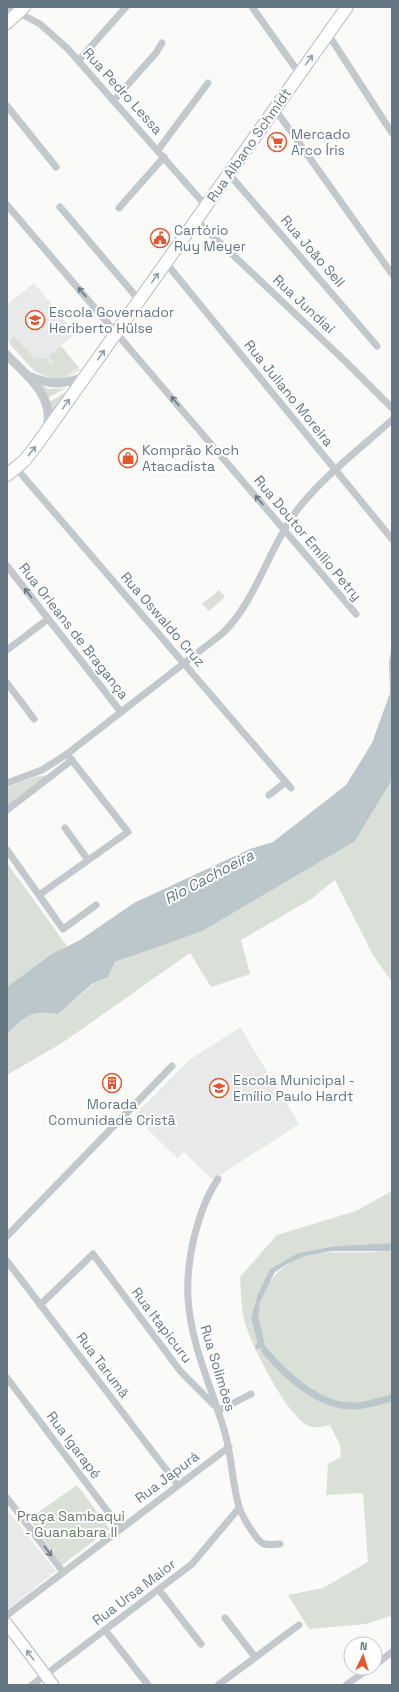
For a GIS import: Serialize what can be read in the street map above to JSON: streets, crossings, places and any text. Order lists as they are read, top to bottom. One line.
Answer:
{"streets":{"main road":["Rua Albano Schmidt"],"street":["Rua Pedro Lessa","Rua João Sell","Rua Jundiaí","Rua Juliano Moreira","Rua Doutor Emílio Petry","Rua Oswaldo Cruz","Rua Orleans de Bragança","Rua Itapicuru","Rua Tarumã","Rua Solimões","Rua Igarapé","Rua Japurá","Rua Ursa Maior"]},"crossings":[["Rua Pedro Lessa","Rua Albano Schmidt"],["Rua Albano Schmidt","Rua João Sell"],["Rua Albano Schmidt","Rua Jundiaí"],["Rua Albano Schmidt","Rua Juliano Moreira"],["Rua Albano Schmidt","Rua Doutor Emílio Petry"],["Rua Albano Schmidt","Rua Oswaldo Cruz"],["Rua Itapicuru","Rua Tarumã"],["Rua Itapicuru","Rua Solimões"],["Rua Tarumã","Rua Japurá"],["Rua Solimões","Rua Japurá"],["Rua Solimões","Rua Ursa Maior"],["Rua Igarapé","Rua Japurá"]],"one_way":["Rua Albano Schmidt","Rua Doutor Emílio Petry","Rua Orleans de Bragança"],"water":["Rio Cachoeira"],"parks":["Praça Sambaqui - Guanabara II"],"places":{"supermarket":["Mercado Arco Íris"],"public building":["Cartório Ruy Meyer"],"school or university":["Escola Governador Heriberto Hülse","Escola Municipal - Emílio Paulo Hardt"],"shop":["Komprão Koch Atacadista"],"building":["Morada Comunidade Cristã"]},"north":"top"}
